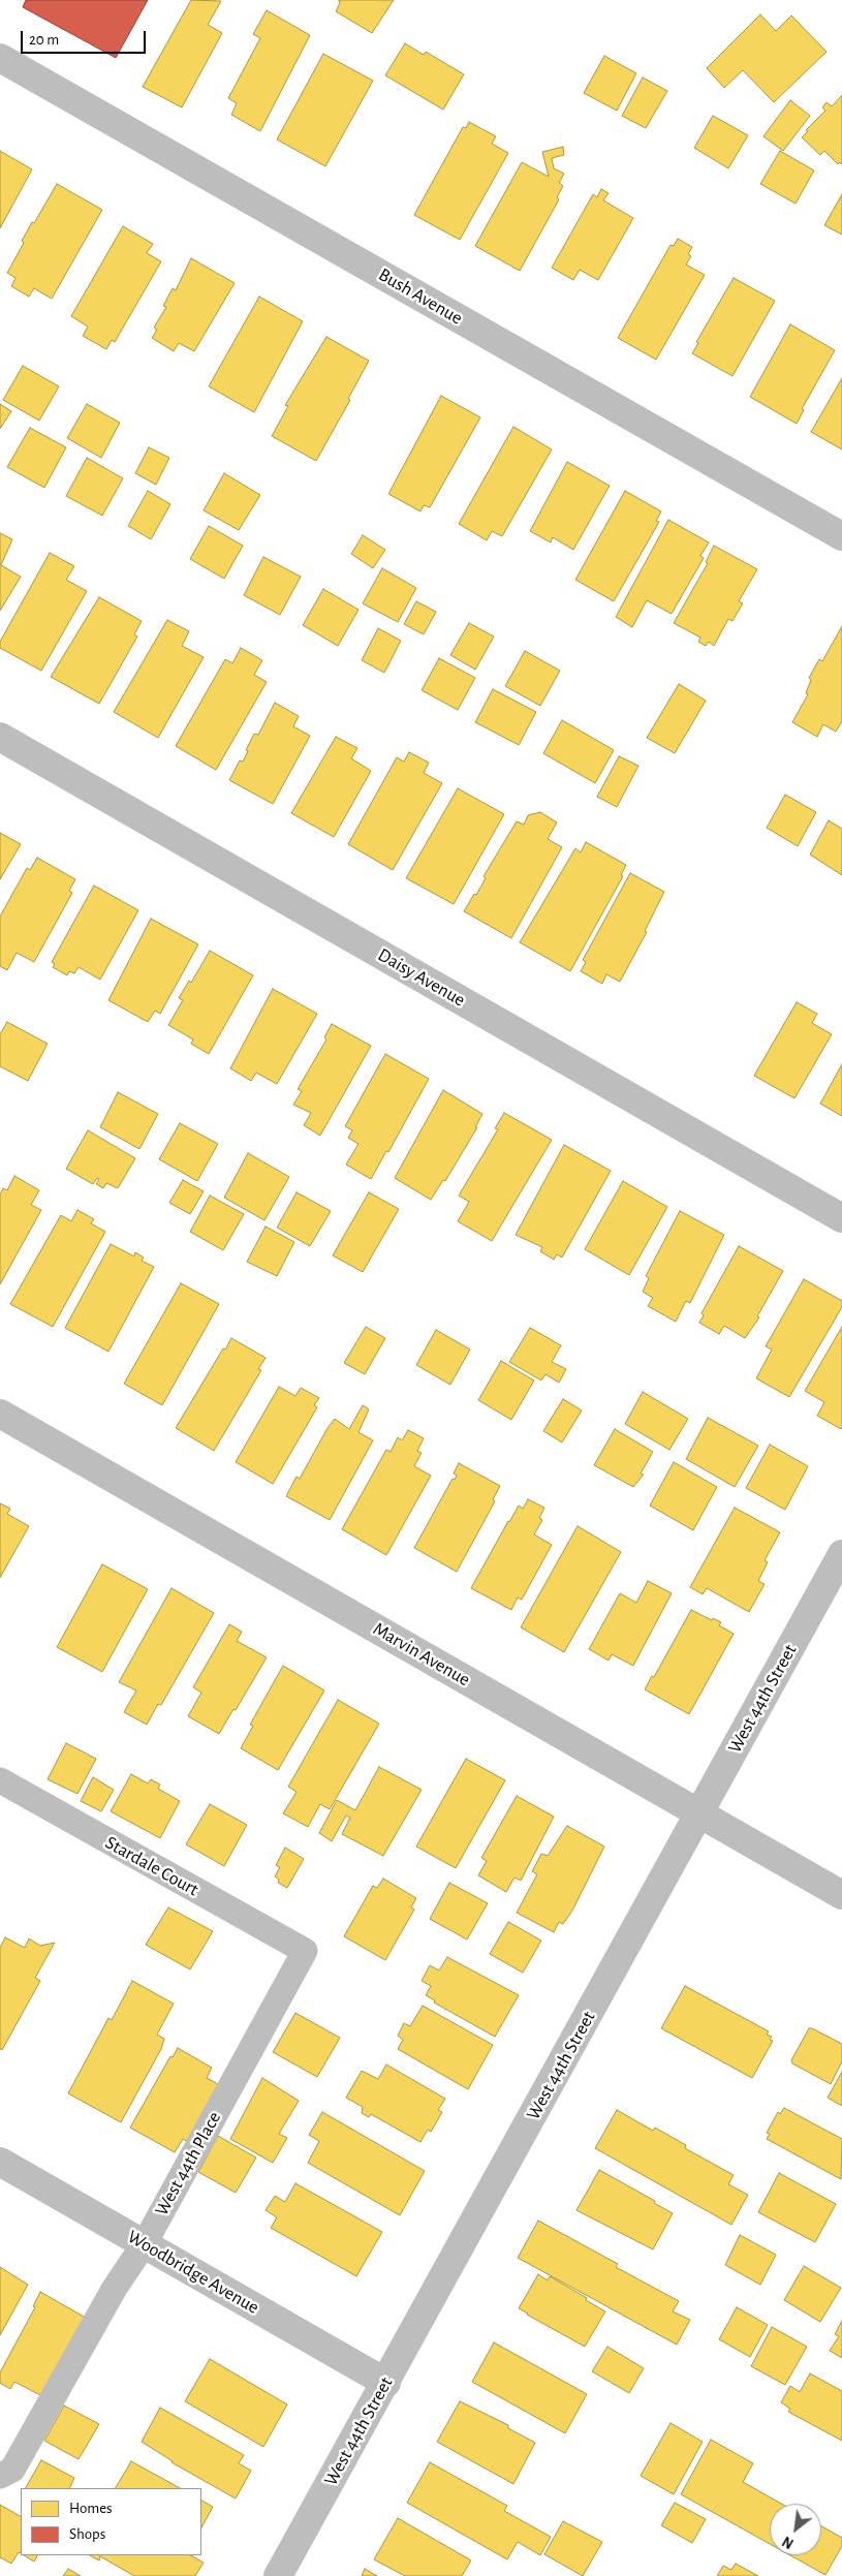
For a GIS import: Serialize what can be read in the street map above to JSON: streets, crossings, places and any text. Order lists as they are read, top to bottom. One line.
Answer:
{"streets":{"street":["Bush Avenue","Daisy Avenue","Marvin Avenue","West 44th Street","Woodbridge Avenue"],"lane":["Stardale Court","West 44th Place"]},"crossings":[["Marvin Avenue","West 44th Street"],["West 44th Street","Woodbridge Avenue"],["Stardale Court","West 44th Place"],["West 44th Place","Woodbridge Avenue"]],"legend":["Homes","Shops"],"scale_bar":"20 m","north":"bottom left"}
